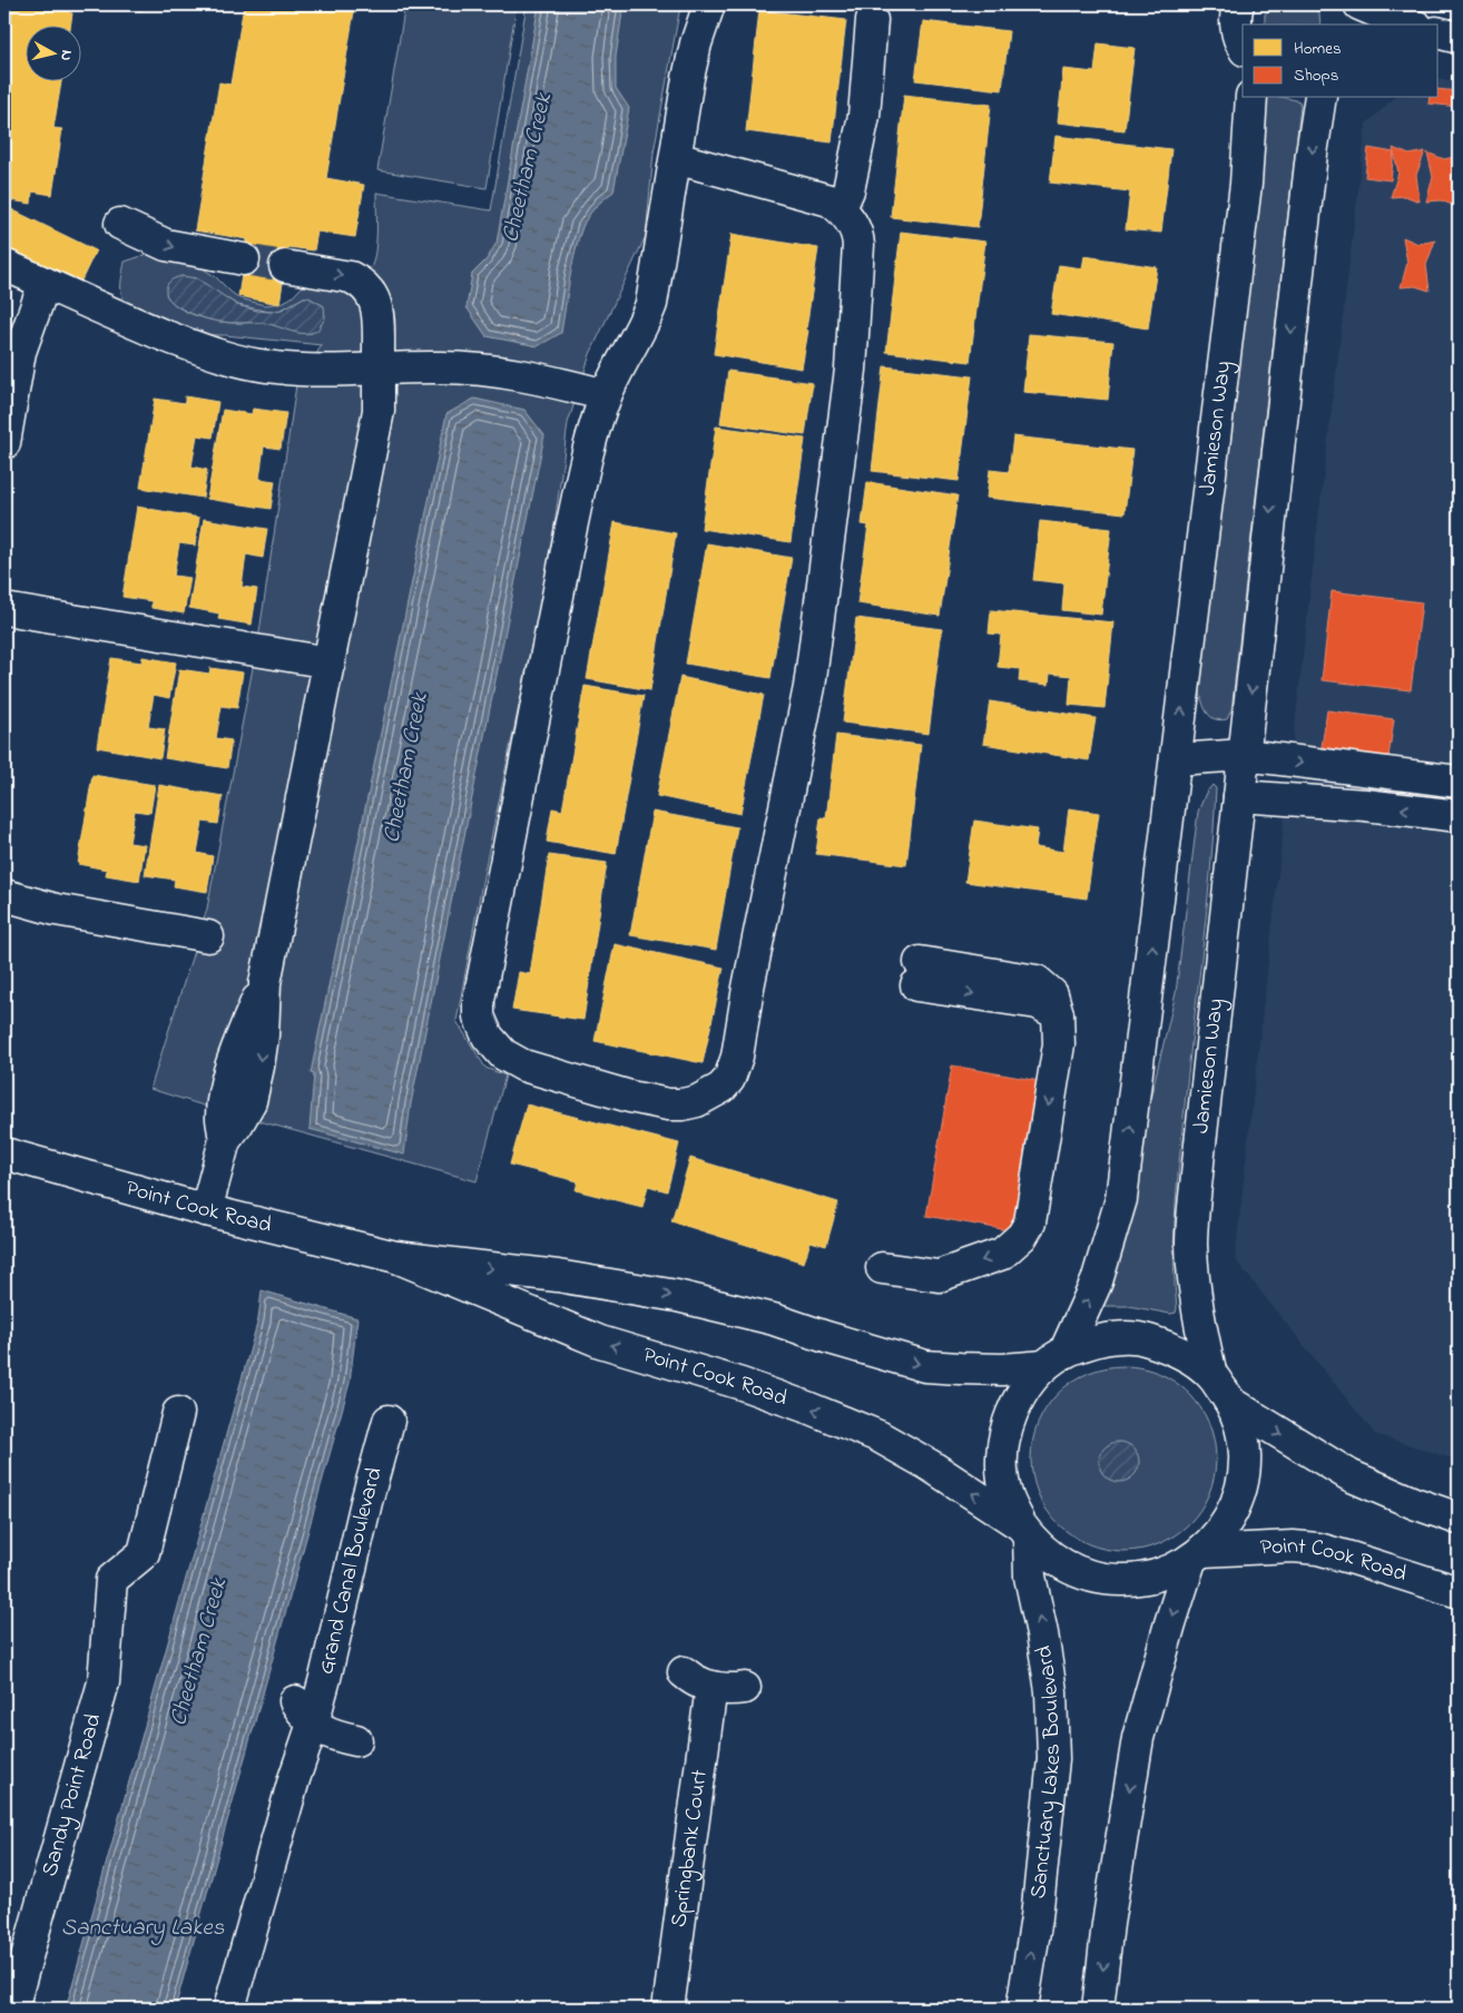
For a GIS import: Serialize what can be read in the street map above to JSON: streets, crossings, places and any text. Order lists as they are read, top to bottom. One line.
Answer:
{"streets":{"street":["Jamieson Way","Point Cook Road","Grand Canal Boulevard","Sanctuary Lakes Boulevard","Sandy Point Road","Springbank Court"]},"crossings":[["Jamieson Way","Point Cook Road"],["Point Cook Road","Sanctuary Lakes Boulevard"]],"water":["Cheetham Creek","Sanctuary Lakes"],"legend":["Homes","Shops"],"north":"right"}
